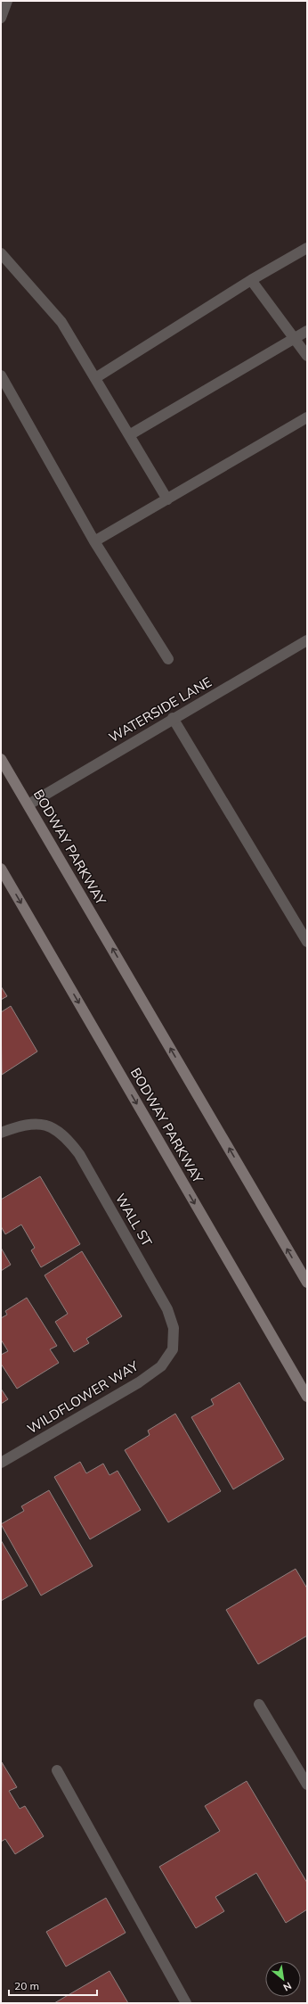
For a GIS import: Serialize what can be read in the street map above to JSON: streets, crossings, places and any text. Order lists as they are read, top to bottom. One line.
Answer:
{"streets":{"street":["WATERSIDE LANE","BODWAY PARKWAY","WALL ST","WILDFLOWER WAY"]},"crossings":[["WATERSIDE LANE","BODWAY PARKWAY"],["WALL ST","WILDFLOWER WAY"]],"scale_bar":"20 m","north":"bottom right"}
